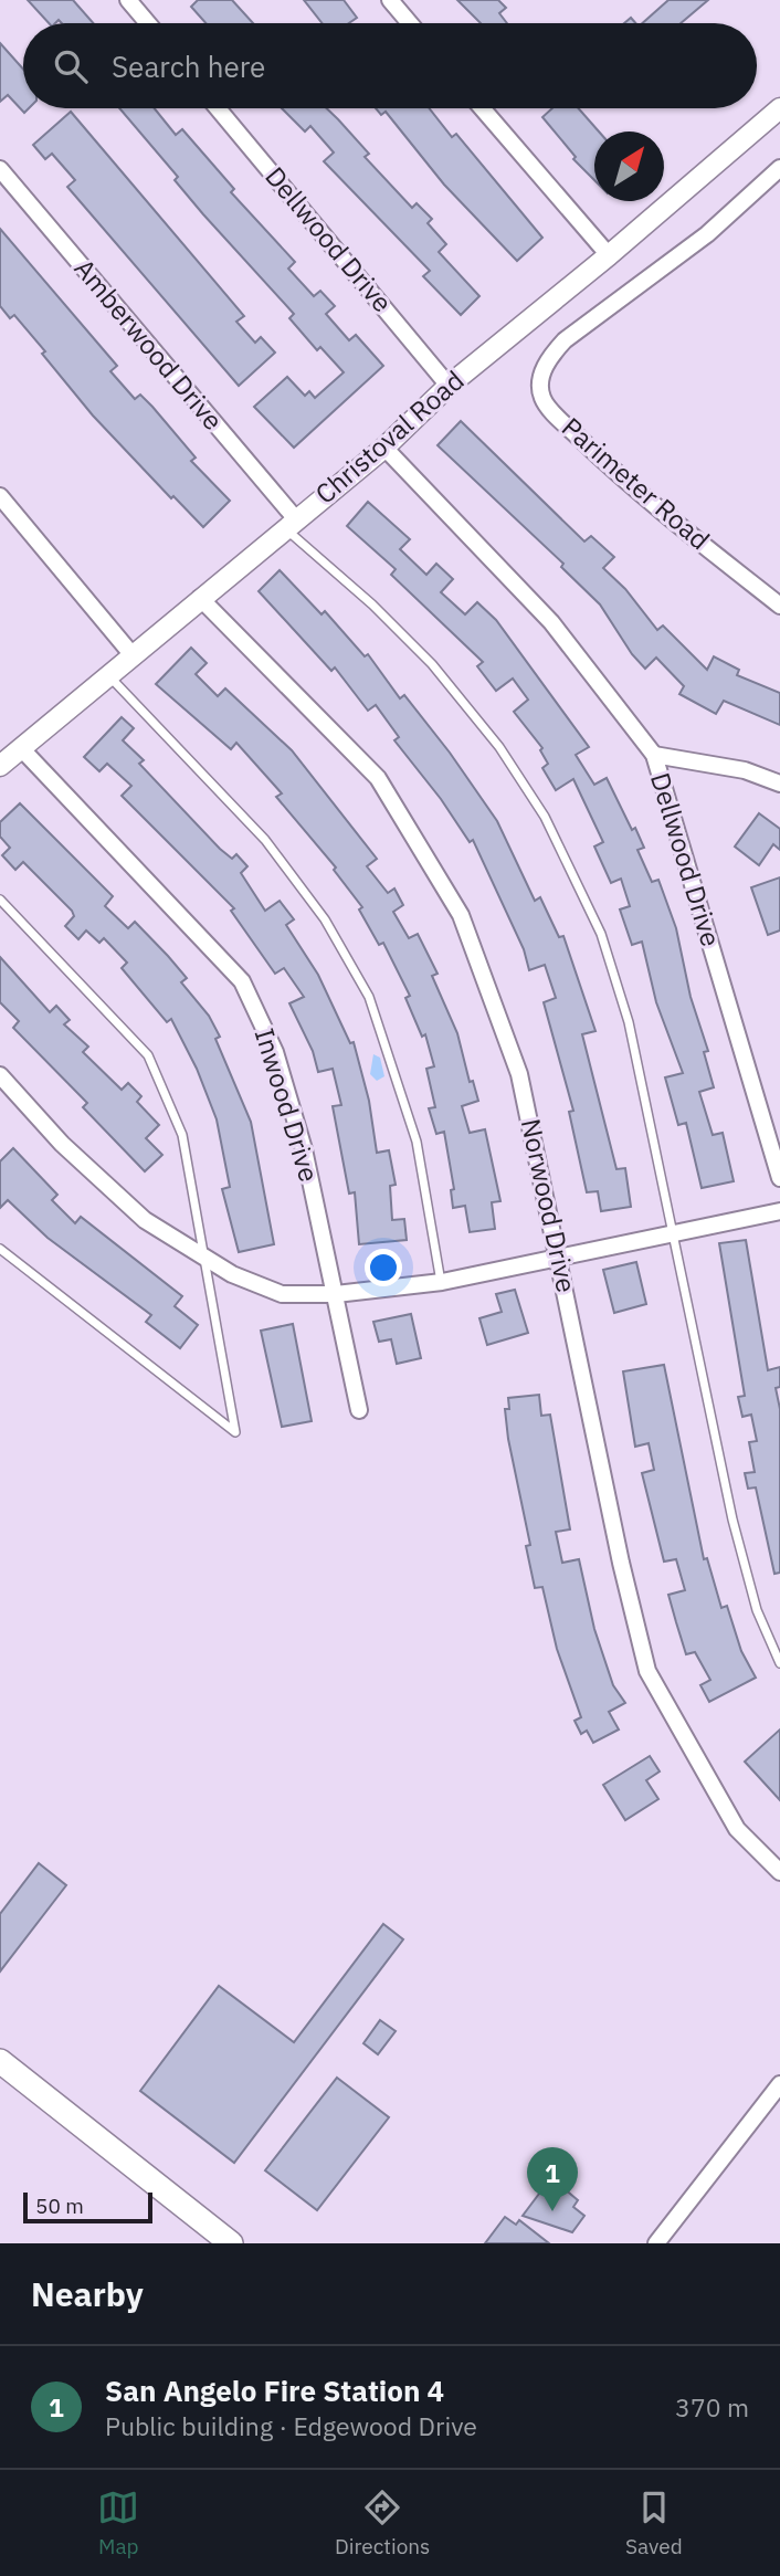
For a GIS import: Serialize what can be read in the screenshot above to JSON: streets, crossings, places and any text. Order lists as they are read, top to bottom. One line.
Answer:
{"streets":{"street":["Dellwood Drive","Amberwood Drive","Christoval Road","Parimeter Road","Inwood Drive","Norwood Drive"]},"crossings":[["Dellwood Drive","Christoval Road"],["Amberwood Drive","Christoval Road"],["Christoval Road","Inwood Drive"],["Christoval Road","Norwood Drive"]],"scale_bar":"50 m","north":"top right","page":{"search":"Search here","pins":"1","scale":"50 m","heading":"Nearby","list":[{"mark":"1","name":"San Angelo Fire Station 4","note":"Public building · Edgewood Drive","value":"370 m"}],"nav":["Map","Directions","Saved"]}}
